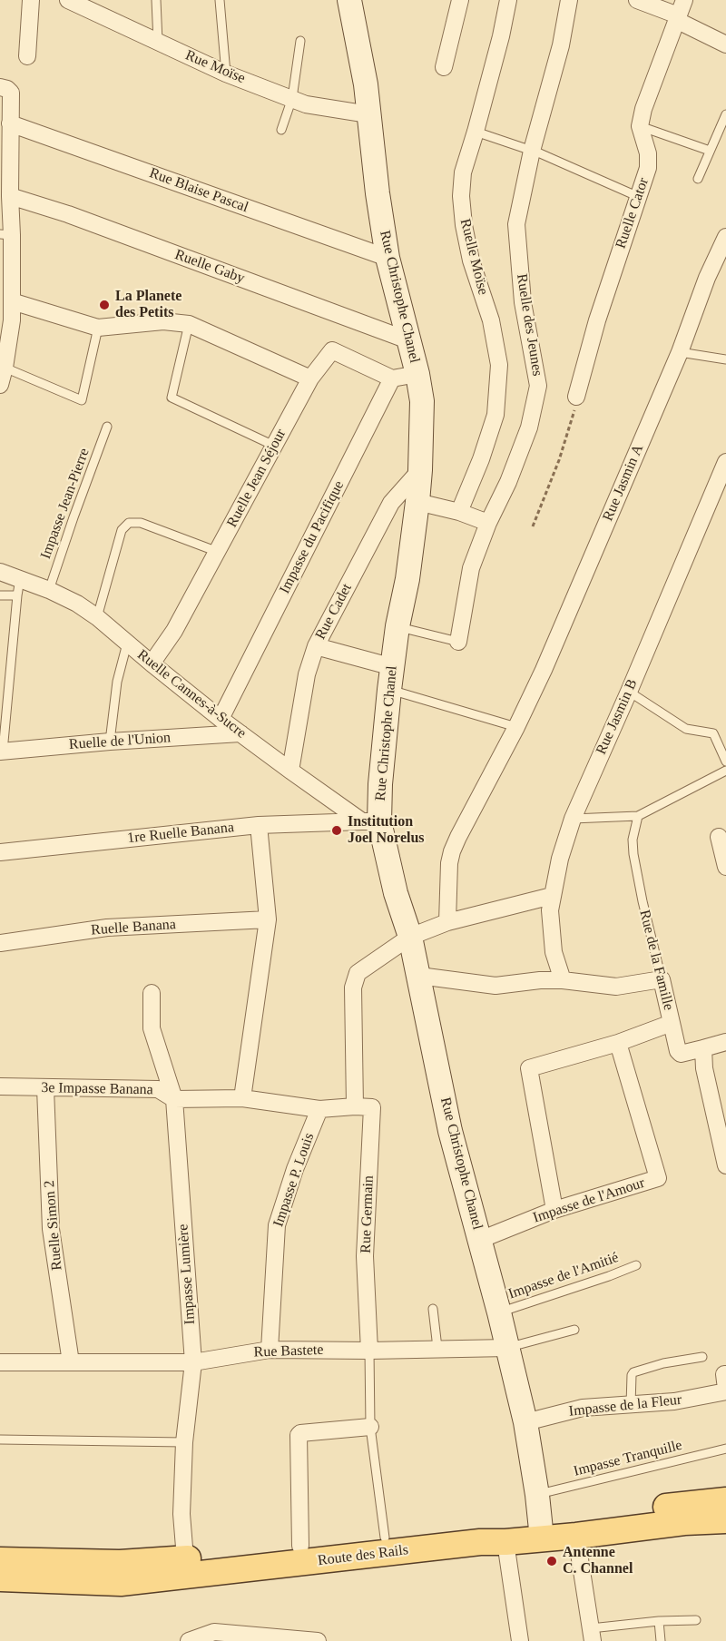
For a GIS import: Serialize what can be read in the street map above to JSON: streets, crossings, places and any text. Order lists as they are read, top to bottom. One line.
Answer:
{"streets":{"main road":["Route des Rails"],"street":["Rue Moïse","Rue Blaise Pascal","Ruelle Cator","Ruelle Moïse","Ruelle Gaby","Rue Christophe Chanel","Ruelle des Jeunes","Ruelle Jean Séjour","Rue Jasmin A","Impasse du Pacifique","Rue Cadet","Ruelle Cannes-à-Sucre","Rue Jasmin B","Ruelle de l'Union","1re Ruelle Banana","Ruelle Banana","Rue de la Famille","3e Impasse Banana","Impasse P. Louis","Impasse de l'Amour","Rue Germain","Ruelle Simon 2","Impasse Lumière","Rue Bastete","Impasse de la Fleur"],"lane":["Impasse Jean-Pierre","Impasse de l'Amitié","Impasse Tranquille"]},"crossings":[["Rue Moïse","Rue Christophe Chanel"],["Rue Blaise Pascal","Rue Christophe Chanel"],["Ruelle Gaby","Rue Christophe Chanel"],["Rue Christophe Chanel","Rue Cadet"],["Rue Christophe Chanel","Ruelle Cannes-à-Sucre"],["Rue Christophe Chanel","1re Ruelle Banana"],["Rue Christophe Chanel","Impasse de l'Amour"],["Rue Christophe Chanel","Impasse de l'Amitié"],["Rue Christophe Chanel","Rue Bastete"],["Rue Christophe Chanel","Impasse de la Fleur"],["Rue Christophe Chanel","Impasse Tranquille"],["Rue Christophe Chanel","Route des Rails"],["Ruelle Jean Séjour","Impasse du Pacifique"],["Ruelle Jean Séjour","Ruelle Cannes-à-Sucre"],["Impasse Jean-Pierre","Ruelle Cannes-à-Sucre"],["Impasse du Pacifique","Ruelle Cannes-à-Sucre"],["Rue Cadet","Ruelle Cannes-à-Sucre"],["Ruelle Cannes-à-Sucre","Ruelle de l'Union"],["Ruelle Cannes-à-Sucre","1re Ruelle Banana"],["Rue de la Famille","Impasse de l'Amour"],["3e Impasse Banana","Impasse P. Louis"],["3e Impasse Banana","Rue Germain"],["3e Impasse Banana","Ruelle Simon 2"],["3e Impasse Banana","Impasse Lumière"],["Impasse P. Louis","Rue Bastete"],["Rue Germain","Rue Bastete"],["Rue Germain","Route des Rails"],["Ruelle Simon 2","Rue Bastete"],["Impasse Lumière","Rue Bastete"],["Impasse Lumière","Route des Rails"]],"places":["La Planete des Petits","Institution Joel Norelus","Antenne C. Channel"]}
